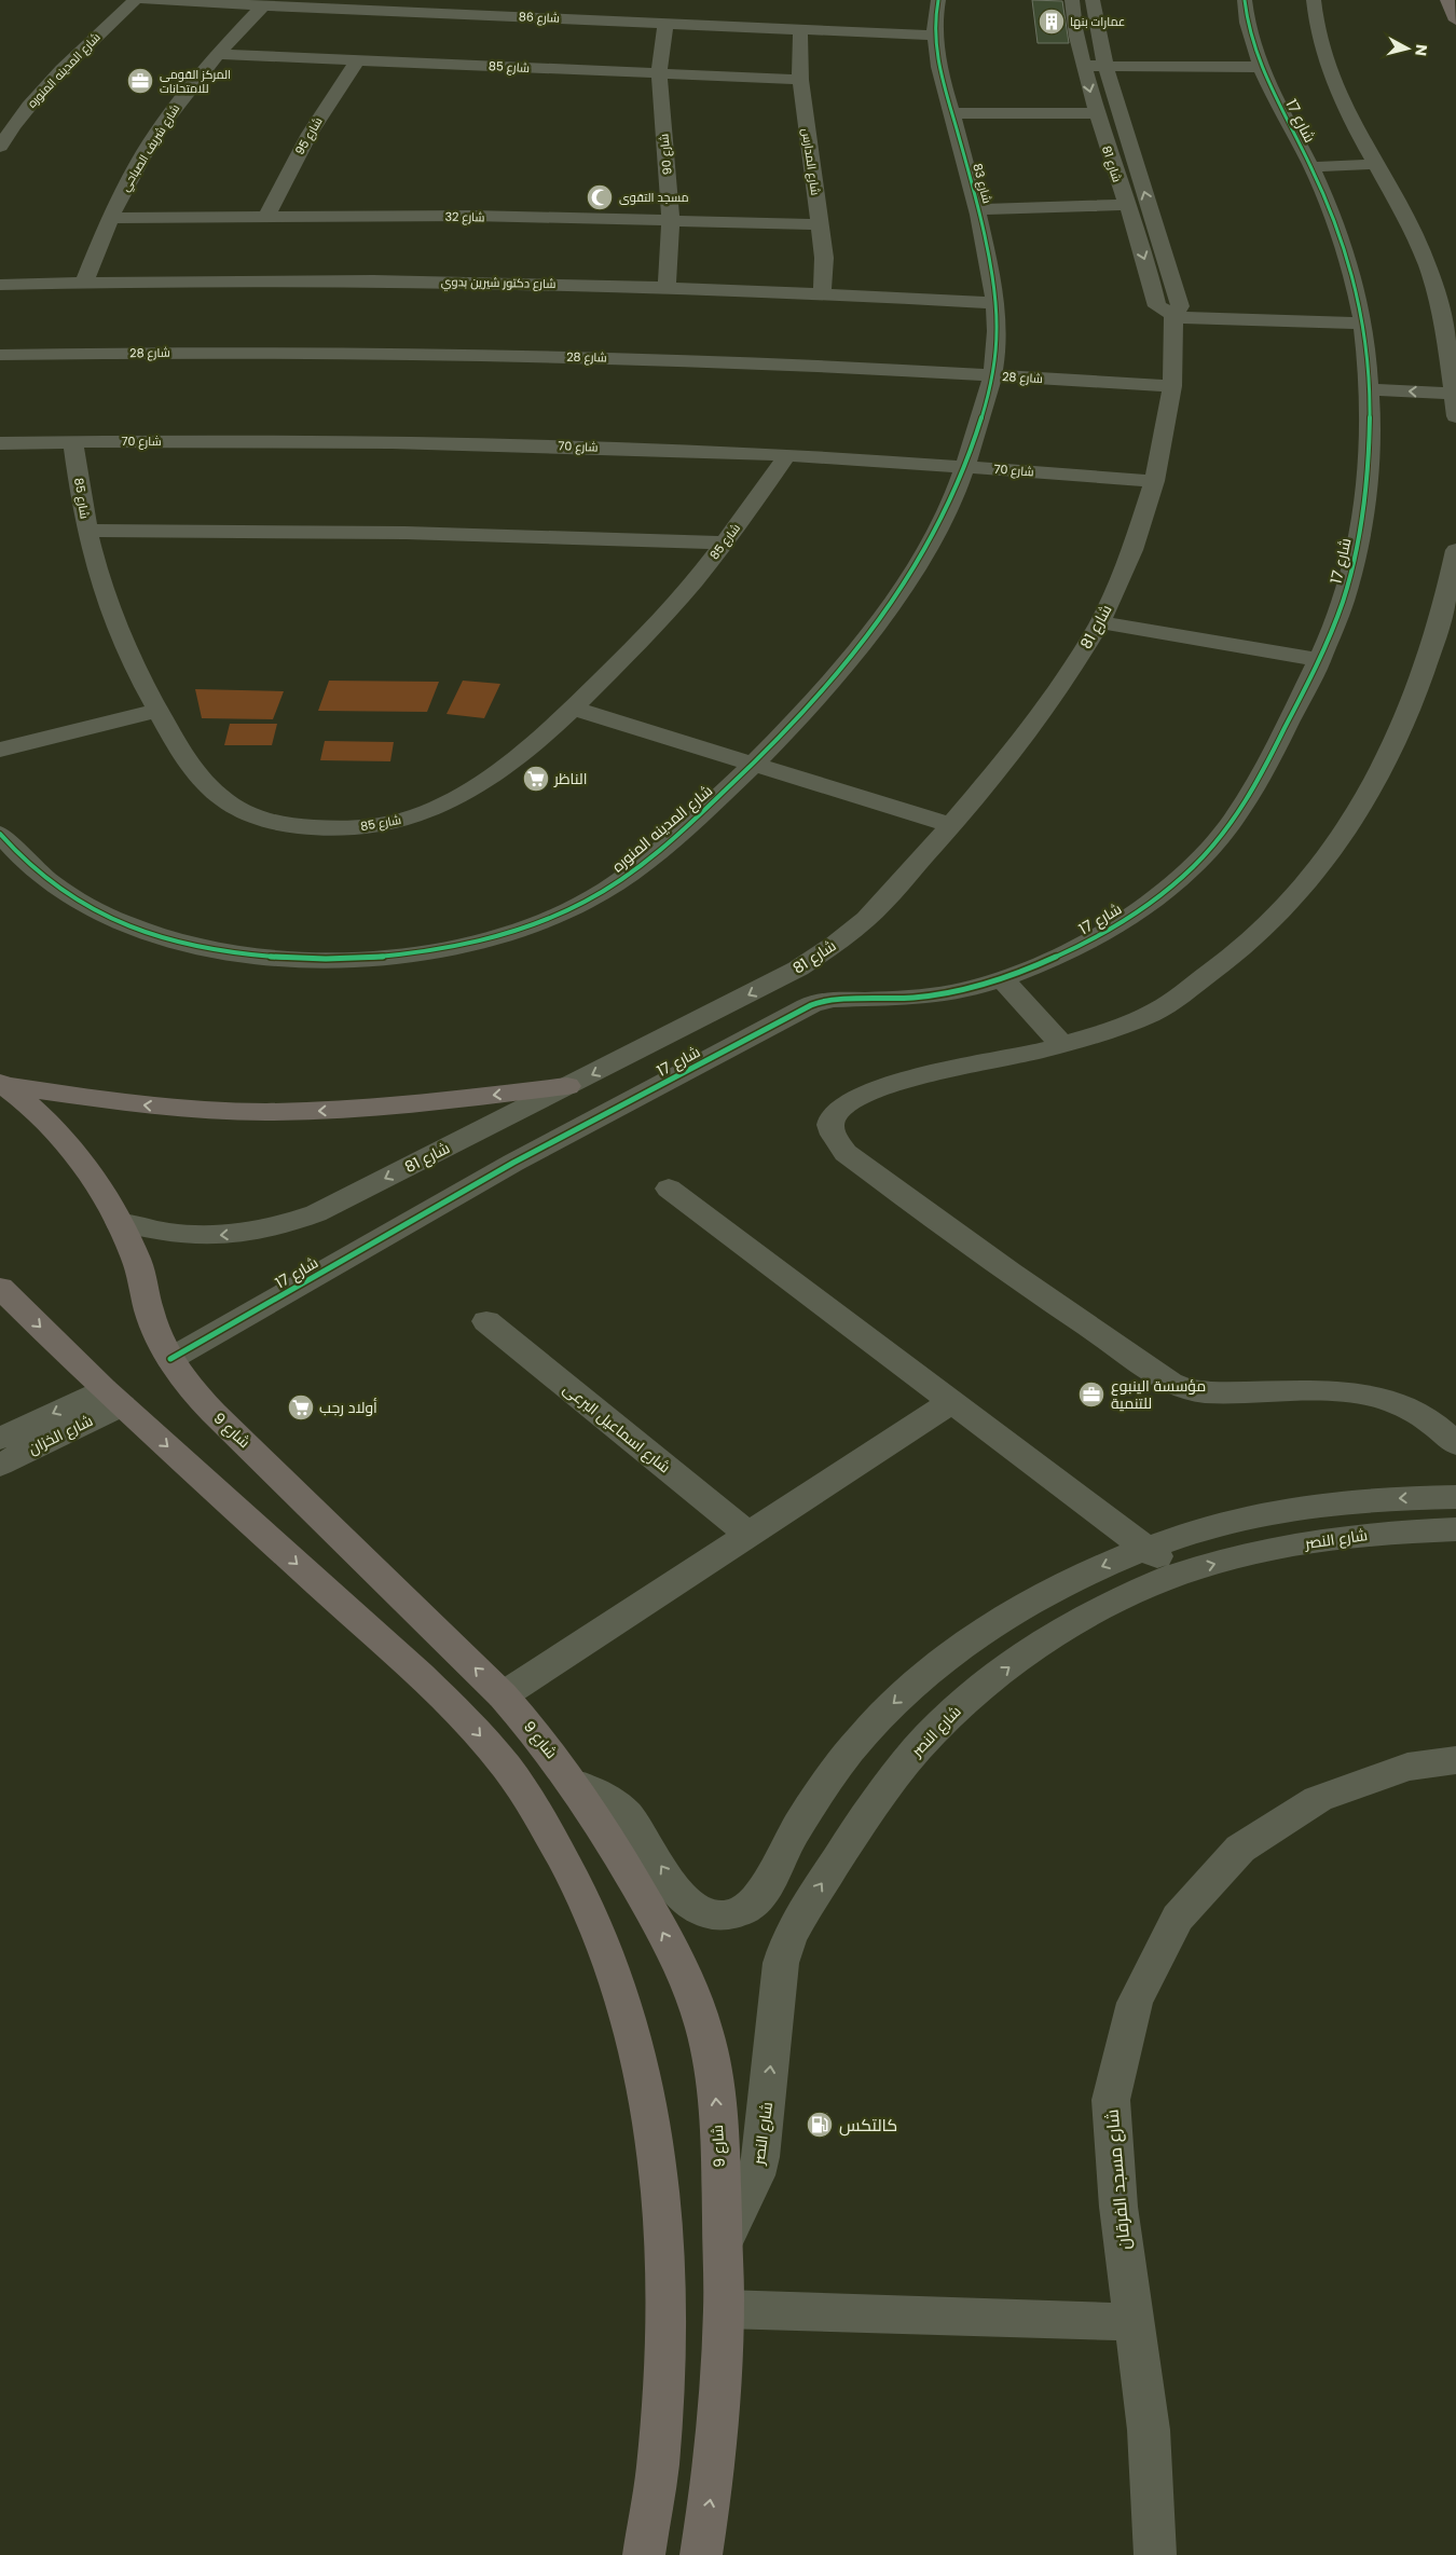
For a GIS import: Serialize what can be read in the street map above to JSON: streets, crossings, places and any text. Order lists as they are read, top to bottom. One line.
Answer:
{"streets":{"main road":["شارع 9"],"street":["شارع 86","شارع 85","شارع المدينه المنوره","شارع 17","شارع 95","شارع شريف الصباحي","شارع 90","شارع المدارس","شارع 81","شارع 83","شارع 32","شارع دكتور شيرين بدوي","شارع 28","شارع 70","شارع اسماعيل البرعى","شارع الخزان","شارع النصر","شارع مسجد الفرقان"]},"crossings":[["شارع 86","شارع شريف الصباحي"],["شارع 86","شارع 90"],["شارع 86","شارع المدارس"],["شارع 86","شارع 83"],["شارع 85","شارع 95"],["شارع 85","شارع شريف الصباحي"],["شارع 85","شارع 90"],["شارع 85","شارع المدارس"],["شارع 85","شارع 70"],["شارع المدينه المنوره","شارع 83"],["شارع المدينه المنوره","شارع 28"],["شارع المدينه المنوره","شارع 70"],["شارع 17","شارع 9"],["شارع 95","شارع 32"],["شارع شريف الصباحي","شارع 32"],["شارع شريف الصباحي","شارع دكتور شيرين بدوي"],["شارع 90","شارع 32"],["شارع 90","شارع دكتور شيرين بدوي"],["شارع المدارس","شارع 32"],["شارع المدارس","شارع دكتور شيرين بدوي"],["شارع 81","شارع 28"],["شارع 81","شارع 70"],["شارع 81","شارع 9"],["شارع 83","شارع دكتور شيرين بدوي"],["شارع 83","شارع 28"],["شارع 9","شارع النصر"]],"places":{"building":["عمارات بنها"],"office":["المركز القومى للامتحانات","مؤسسة الينبوع للتنمية"],"mosque":["مسجد التقوى"],"supermarket":["الناظر","أولاد رجب"],"fuel station":["كالتكس"]},"north":"right"}
